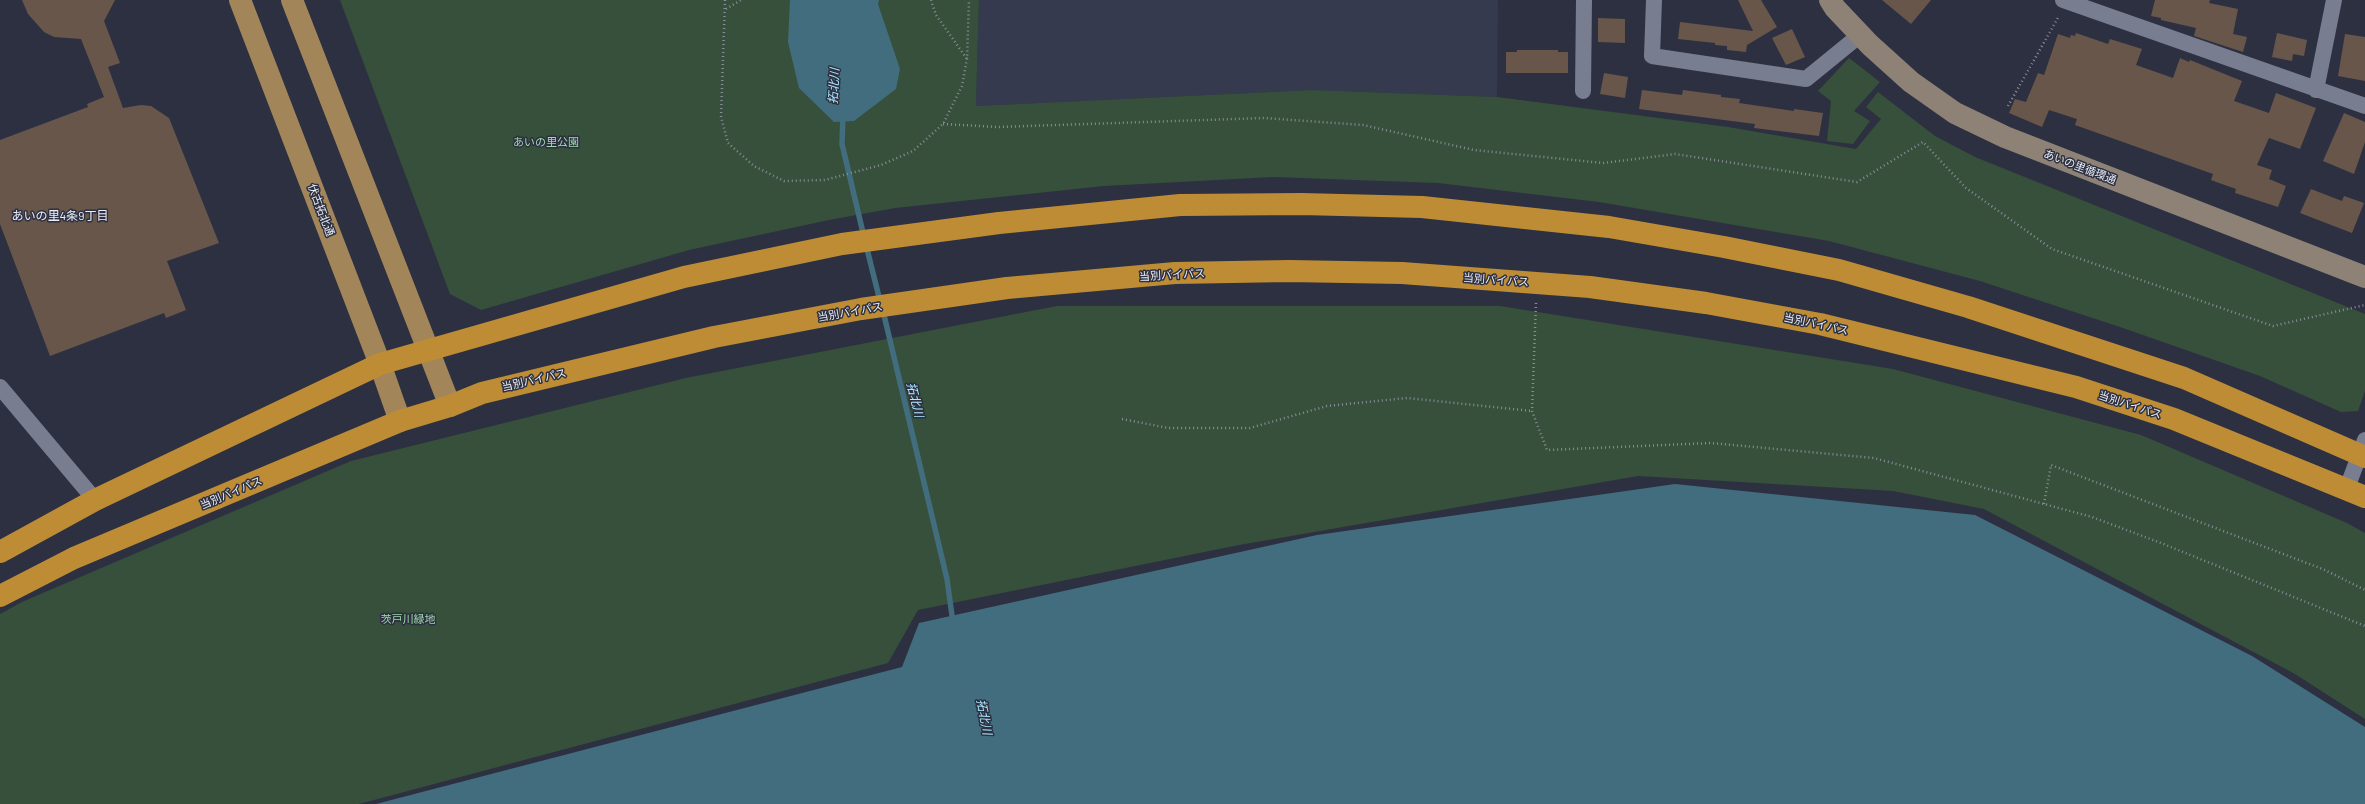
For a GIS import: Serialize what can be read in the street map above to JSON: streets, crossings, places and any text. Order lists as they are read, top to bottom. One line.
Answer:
{"streets":{"highway":["当別バイパス"],"main road":["伏古拓北通"],"street":["あいの里循環通"]},"crossings":[["伏古拓北通","当別バイパス"]],"districts":["あいの里4条9丁目"],"water":["拓北川"],"parks":["あいの里公園","茨戸川緑地"]}
